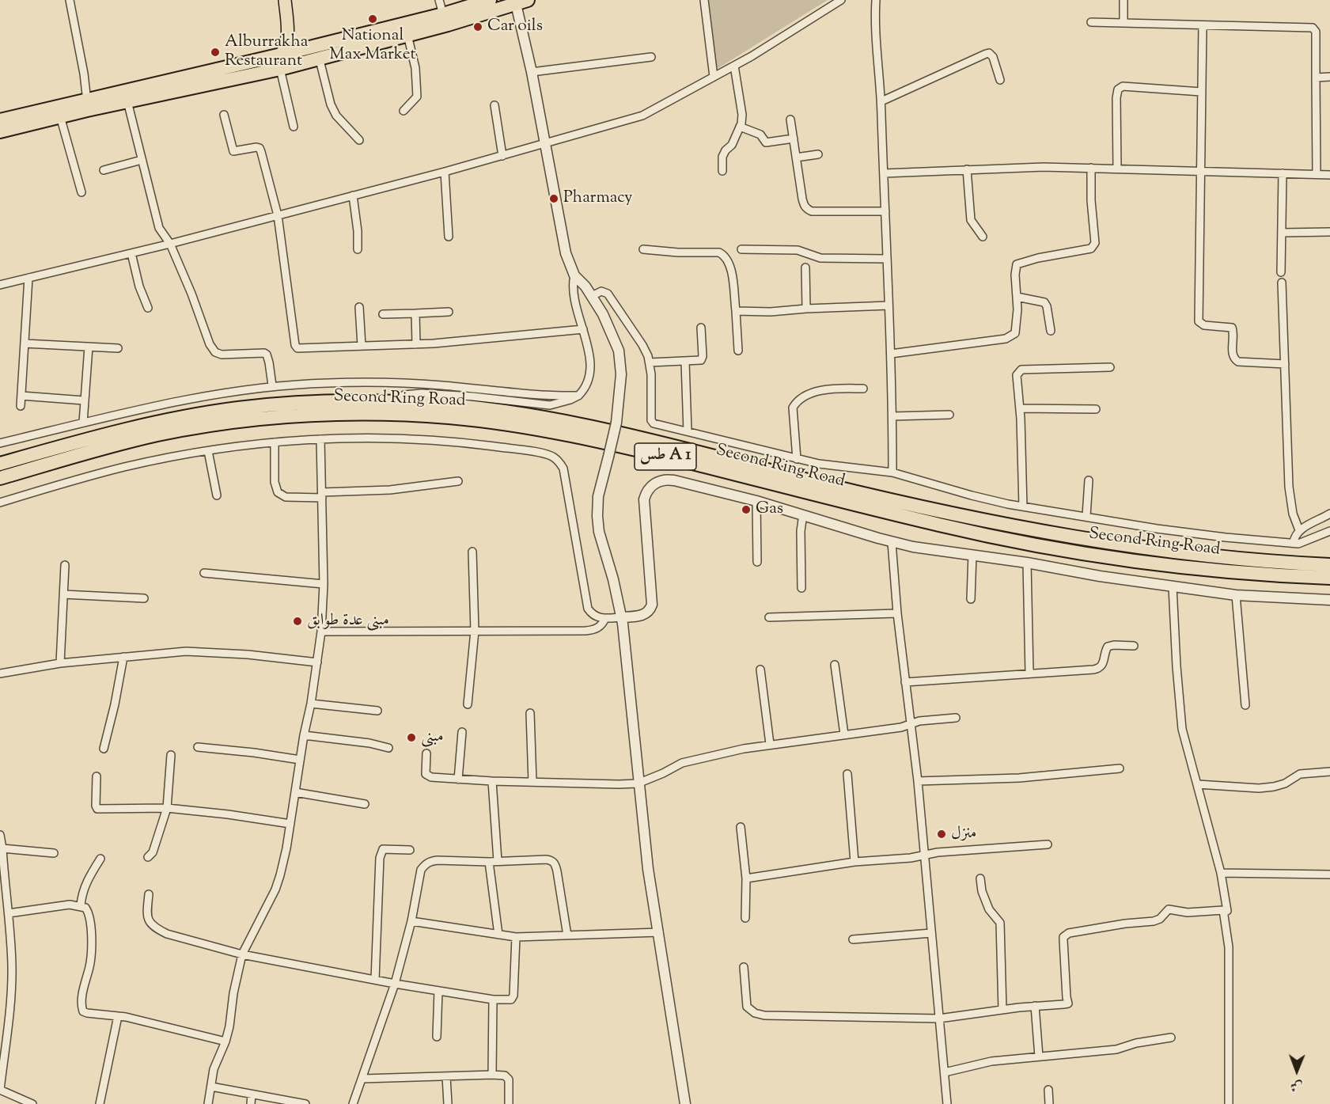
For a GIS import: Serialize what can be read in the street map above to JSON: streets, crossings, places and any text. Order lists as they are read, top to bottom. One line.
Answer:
{"streets":{"highway":["Second Ring Road","طس A 1"]},"places":["National Max Market","Car oils","Alburrakha Restaurant","Pharmacy","Gas","مبنى عدة طوابق","مبنى","منزل"],"north":"bottom"}
